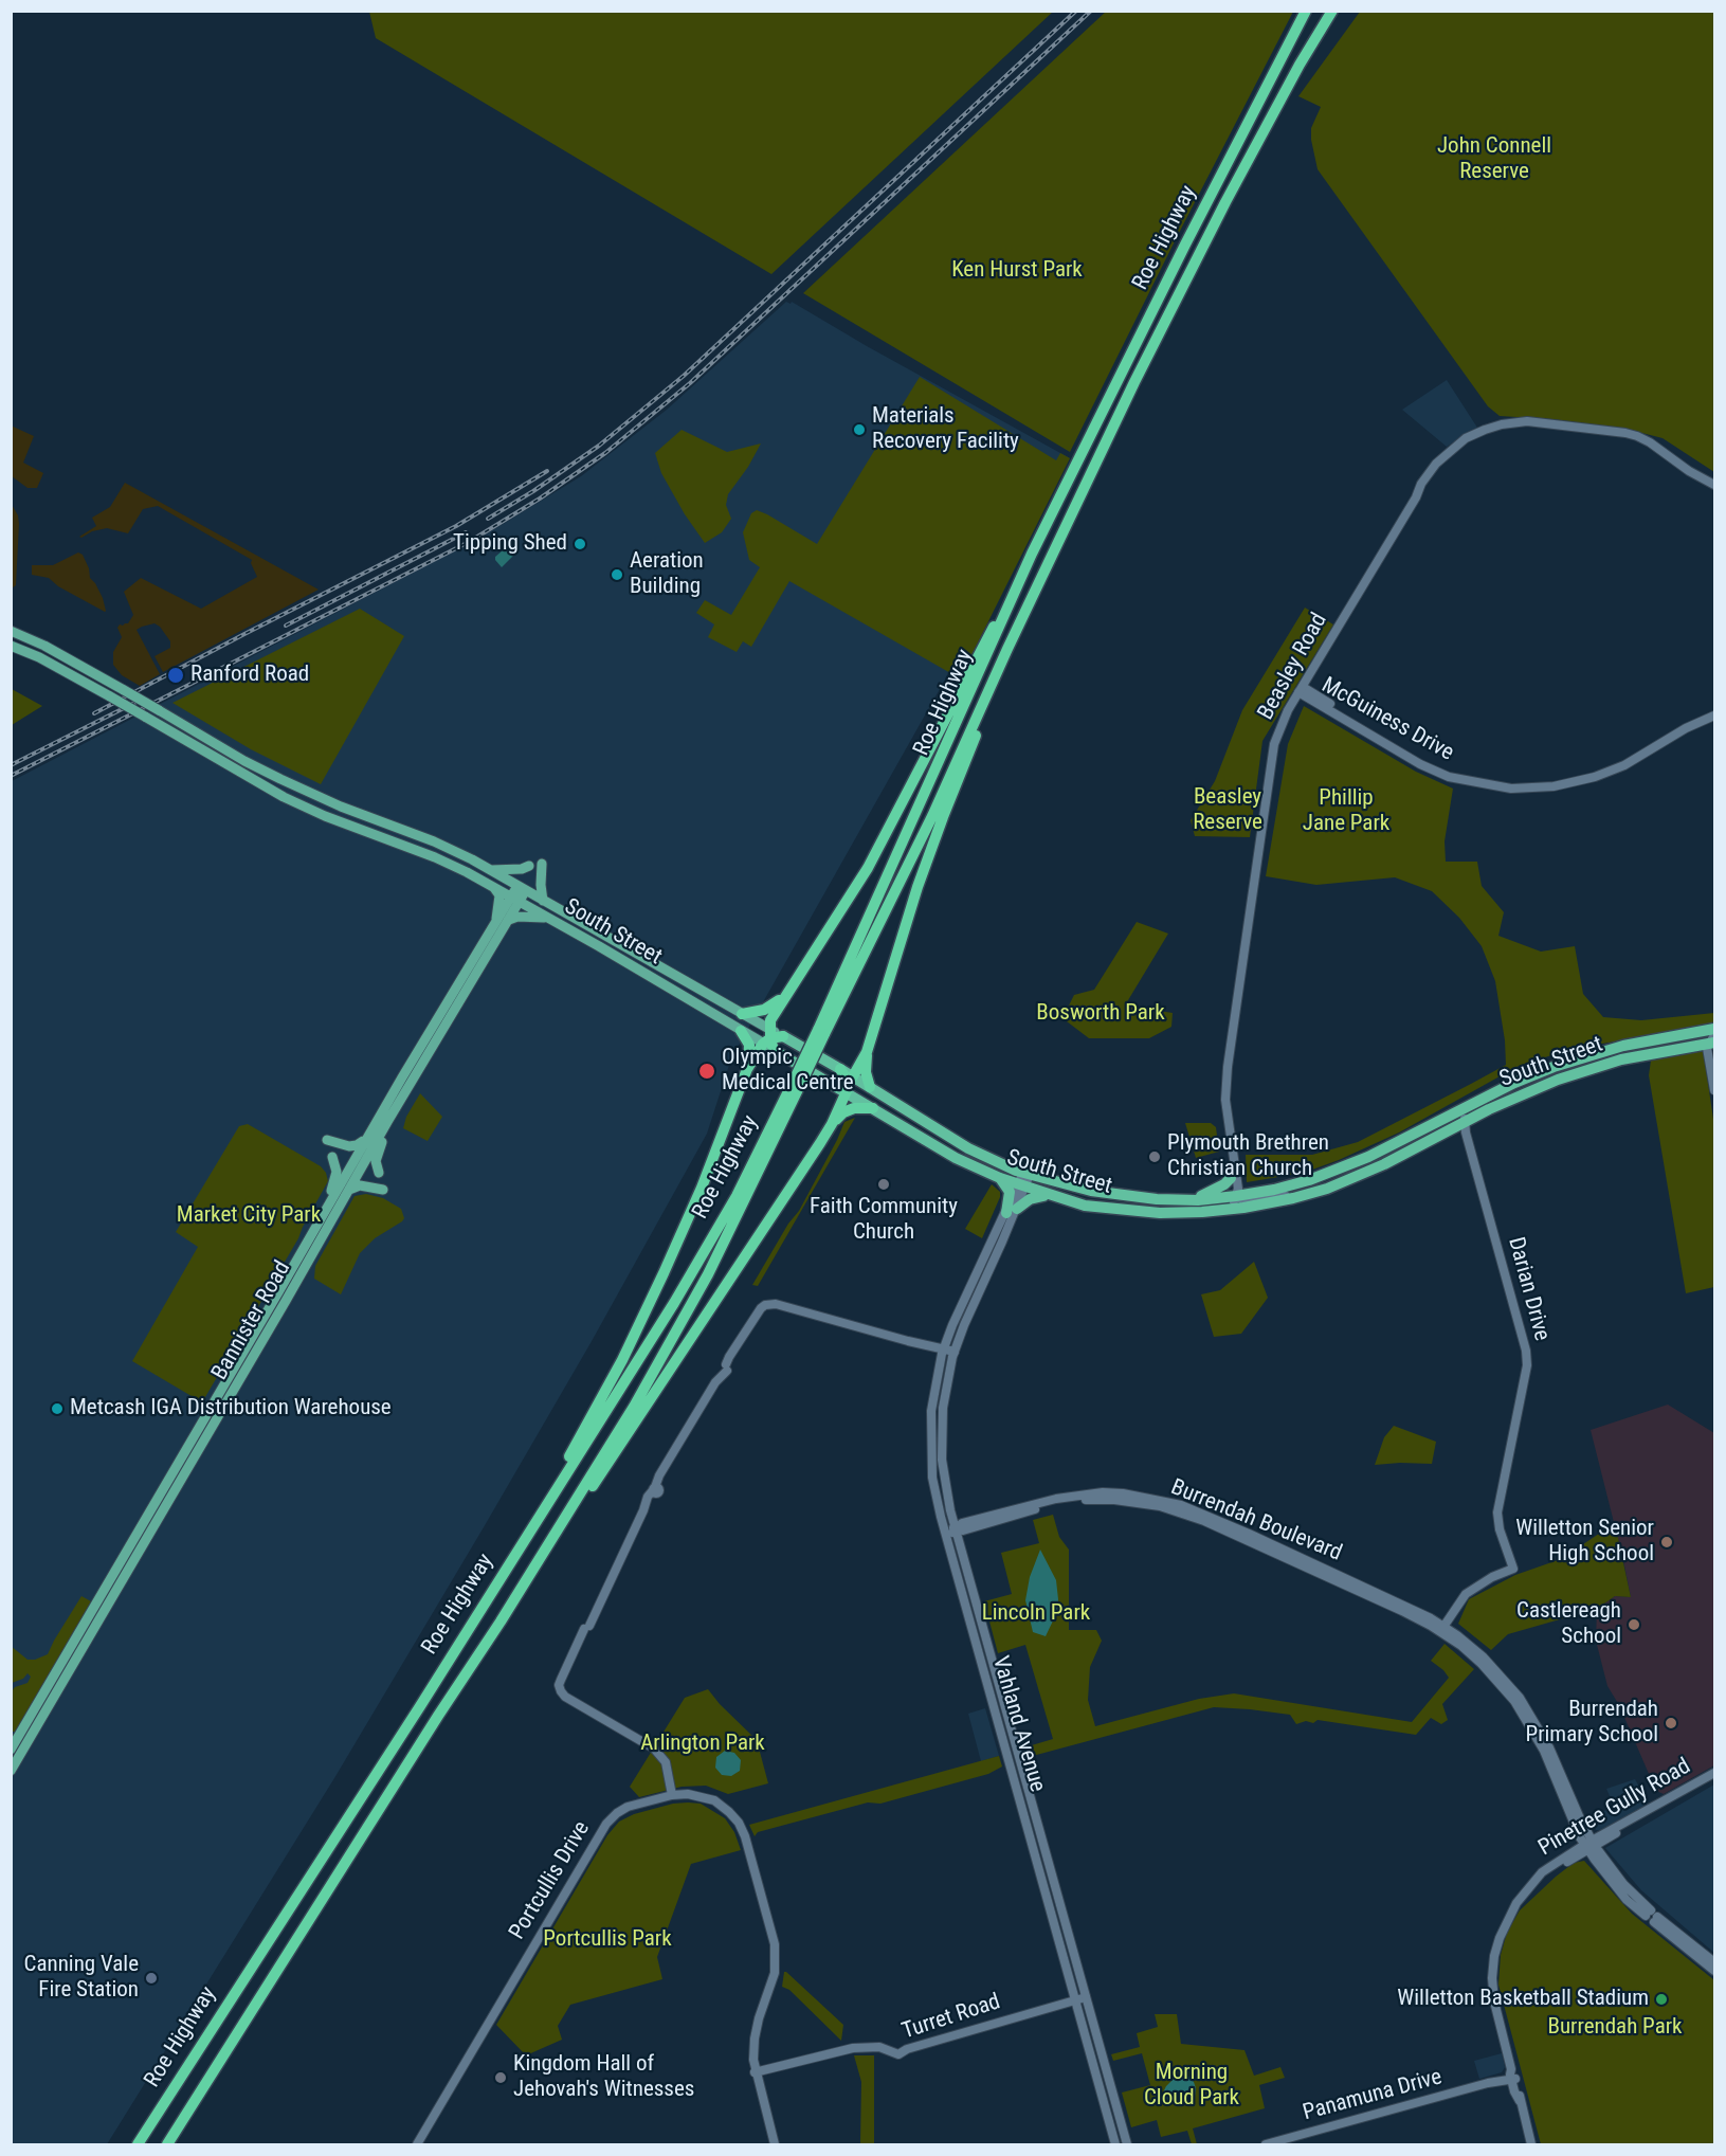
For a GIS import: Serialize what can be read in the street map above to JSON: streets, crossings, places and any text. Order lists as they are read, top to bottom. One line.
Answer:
{"streets":{"highway":["Roe Highway","South Street"],"main road":["Beasley Road","Bannister Road","Burrendah Boulevard","Vahland Avenue","Pinetree Gully Road"],"street":["McGuiness Drive","Darian Drive","Portcullis Drive","Turret Road","Panamuna Drive"]},"crossings":[["Beasley Road","McGuiness Drive"],["Beasley Road","South Street"],["South Street","Darian Drive"],["South Street","Bannister Road"],["South Street","Vahland Avenue"],["Darian Drive","Burrendah Boulevard"],["Burrendah Boulevard","Vahland Avenue"],["Burrendah Boulevard","Pinetree Gully Road"],["Vahland Avenue","Turret Road"],["Pinetree Gully Road","Panamuna Drive"],["Portcullis Drive","Turret Road"]],"parks":["John Connell Reserve","Ken Hurst Park","Beasley Reserve","Phillip Jane Park","Bosworth Park","Market City Park","Lincoln Park","Arlington Park","Portcullis Park","Burrendah Park","Morning Cloud Park"],"places":["Materials Recovery Facility","Tipping Shed","Aeration Building","Ranford Road","Olympic Medical Centre","Plymouth Brethren Christian Church","Faith Community Church","Metcash IGA Distribution Warehouse","Willetton Senior High School","Castlereagh School","Burrendah Primary School","Canning Vale Fire Station","Willetton Basketball Stadium","Kingdom Hall of Jehovah's Witnesses"]}
